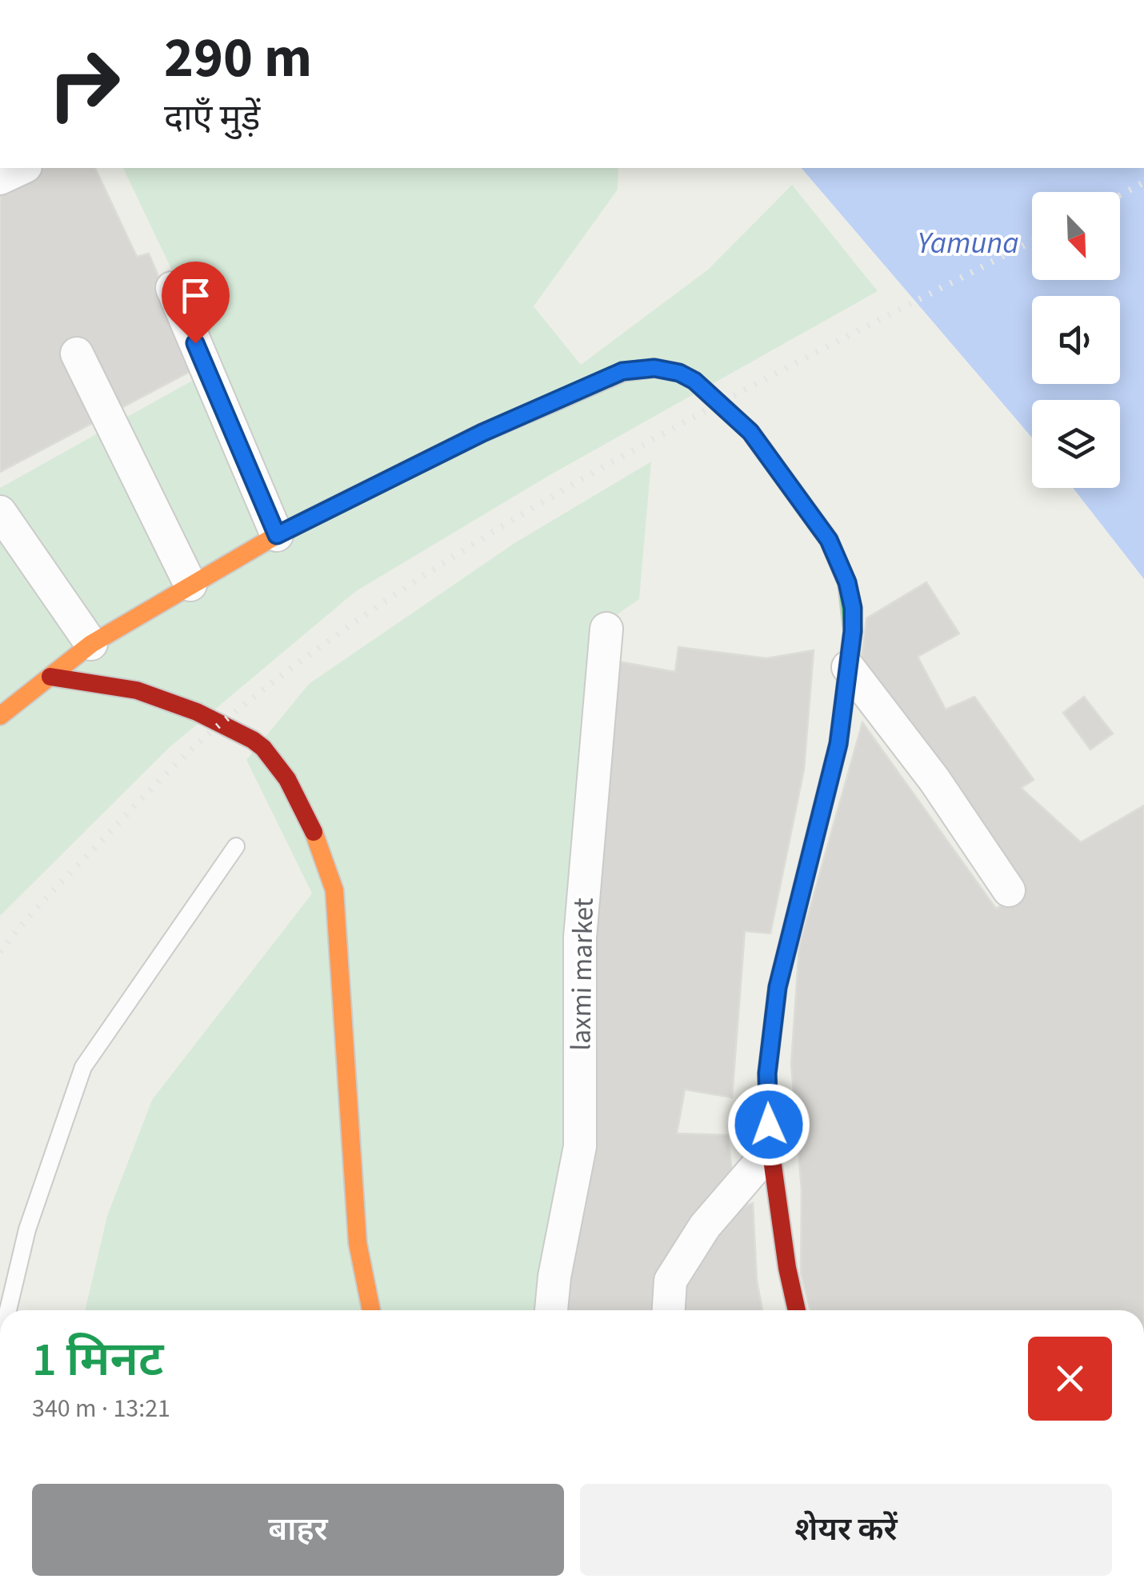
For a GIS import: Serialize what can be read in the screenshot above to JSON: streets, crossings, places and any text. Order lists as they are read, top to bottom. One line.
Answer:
{"streets":{"street":["laxmi market"]},"water":["Yamuna"],"north":"bottom right","page":{"turn":["290 m","दाएँ मुड़ें"],"heading":["1 मिनट","340 m · 13:21"],"buttons":["बाहर","शेयर करें"]}}
